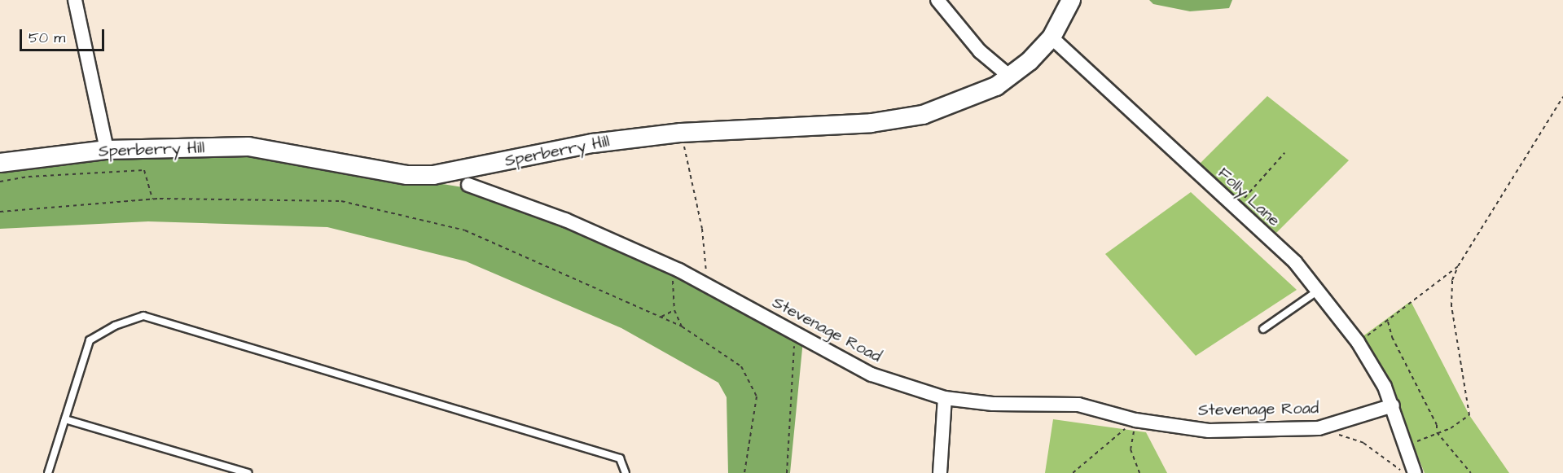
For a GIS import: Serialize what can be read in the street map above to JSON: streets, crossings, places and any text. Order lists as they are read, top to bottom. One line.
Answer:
{"streets":{"street":["Sperberry Hill","Folly Lane","Stevenage Road"]},"crossings":[["Sperberry Hill","Folly Lane"],["Folly Lane","Stevenage Road"]],"scale_bar":"50 m"}
